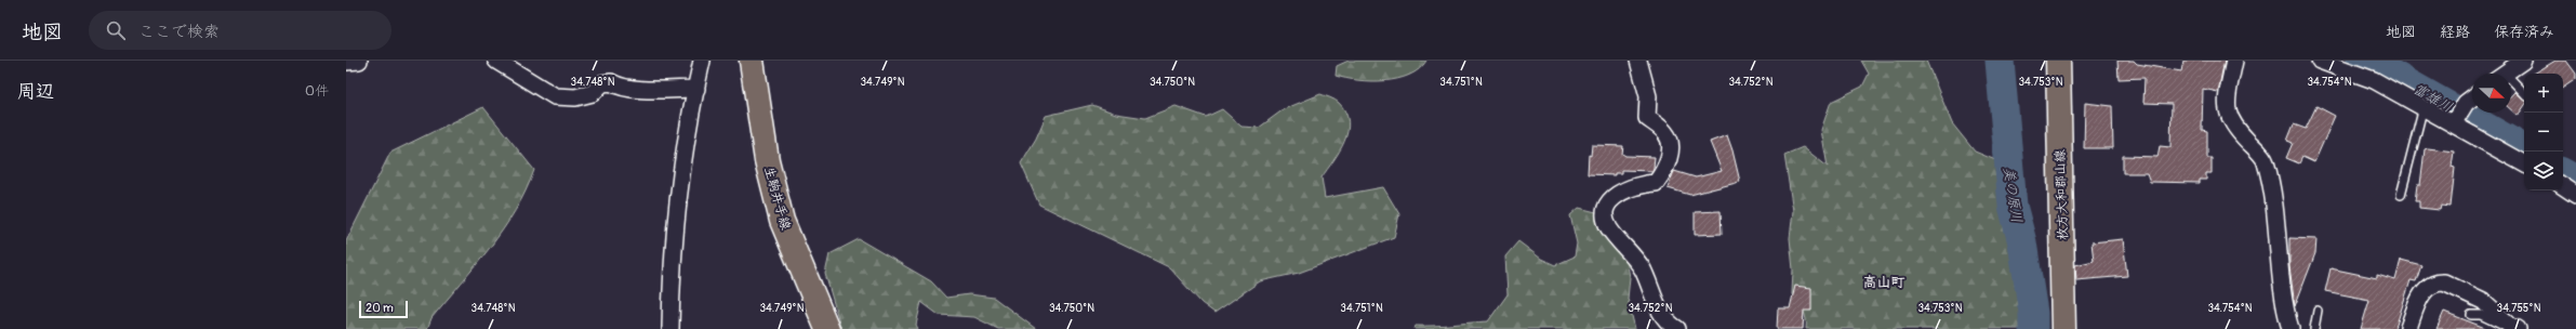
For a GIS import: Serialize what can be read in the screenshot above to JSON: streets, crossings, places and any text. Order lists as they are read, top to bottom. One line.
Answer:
{"streets":{"main road":["枚方大和郡山線","生駒井手線"]},"districts":["高山町"],"water":["富雄川","美の原川"],"scale_bar":"20 m","north":"right","page":{"header":"地図","search":"ここで検索","nav":["地図","経路","保存済み"],"heading":["周辺","0件"],"map_buttons":["+","−"],"scale":"20 m"},"coordinates":["34.748°N","34.749°N","34.750°N","34.751°N","34.752°N","34.753°N","34.754°N","34.755°N"]}
